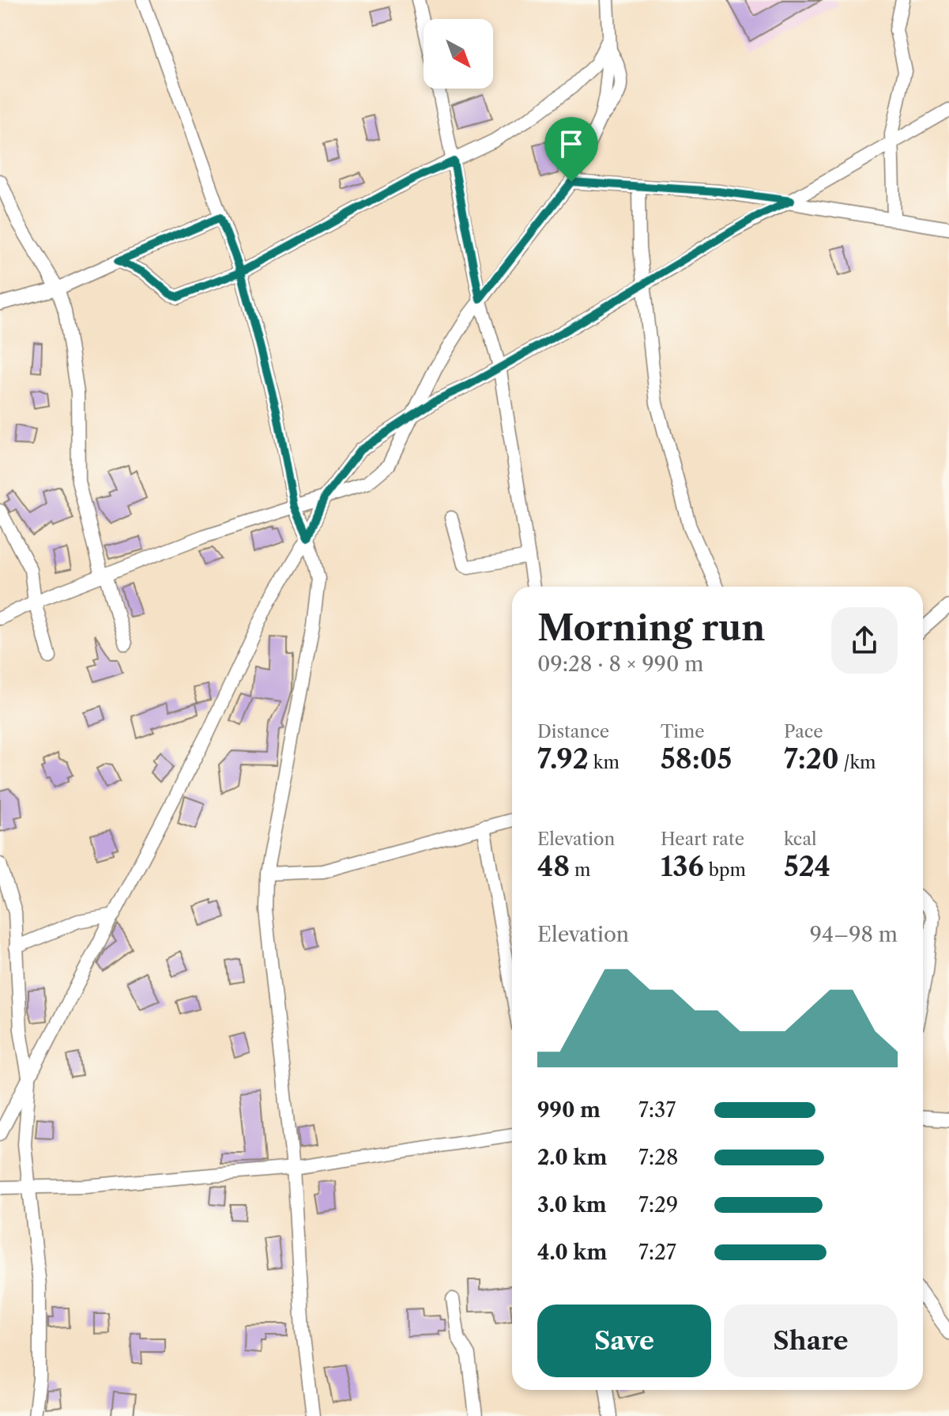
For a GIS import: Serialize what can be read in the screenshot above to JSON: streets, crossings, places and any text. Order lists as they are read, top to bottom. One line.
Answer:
{"north":"bottom right","page":{"heading":["Morning run","09:28 · 8 × 990 m"],"stats":[["Distance","7.92 km"],["Time","58:05"],["Pace","7:20 /km"],["Elevation","48 m"],["Heart rate","136 bpm"],["kcal","524"]],"chart":["Elevation","94–98 m"],"list":[{"name":"990 m","note":"7:37"},{"name":"2.0 km","note":"7:28"},{"name":"3.0 km","note":"7:29"},{"name":"4.0 km","note":"7:27"}],"buttons":["Save","Share"]}}
